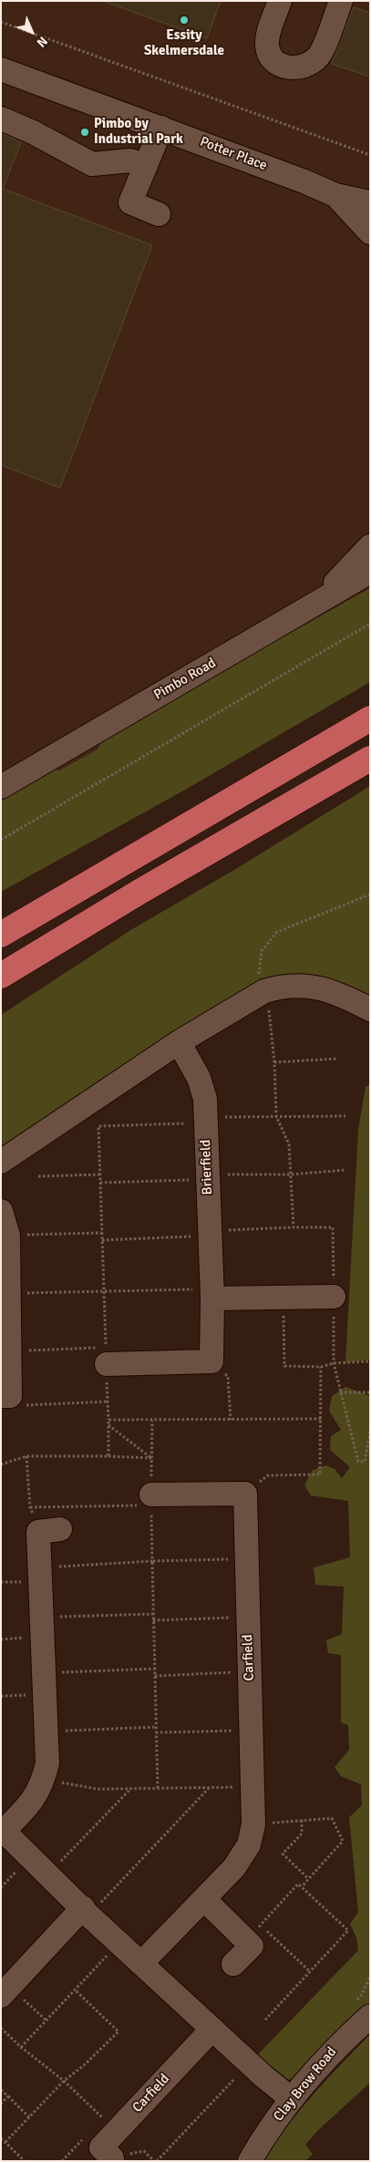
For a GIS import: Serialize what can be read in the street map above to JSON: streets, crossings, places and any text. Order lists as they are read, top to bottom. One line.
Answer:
{"streets":{"street":["Potter Place","Pimbo Road","Brierfield","Carfield","Clay Brow Road"]},"places":["Essity Skelmersdale","Pimbo by Industrial Park"],"north":"bottom right"}
